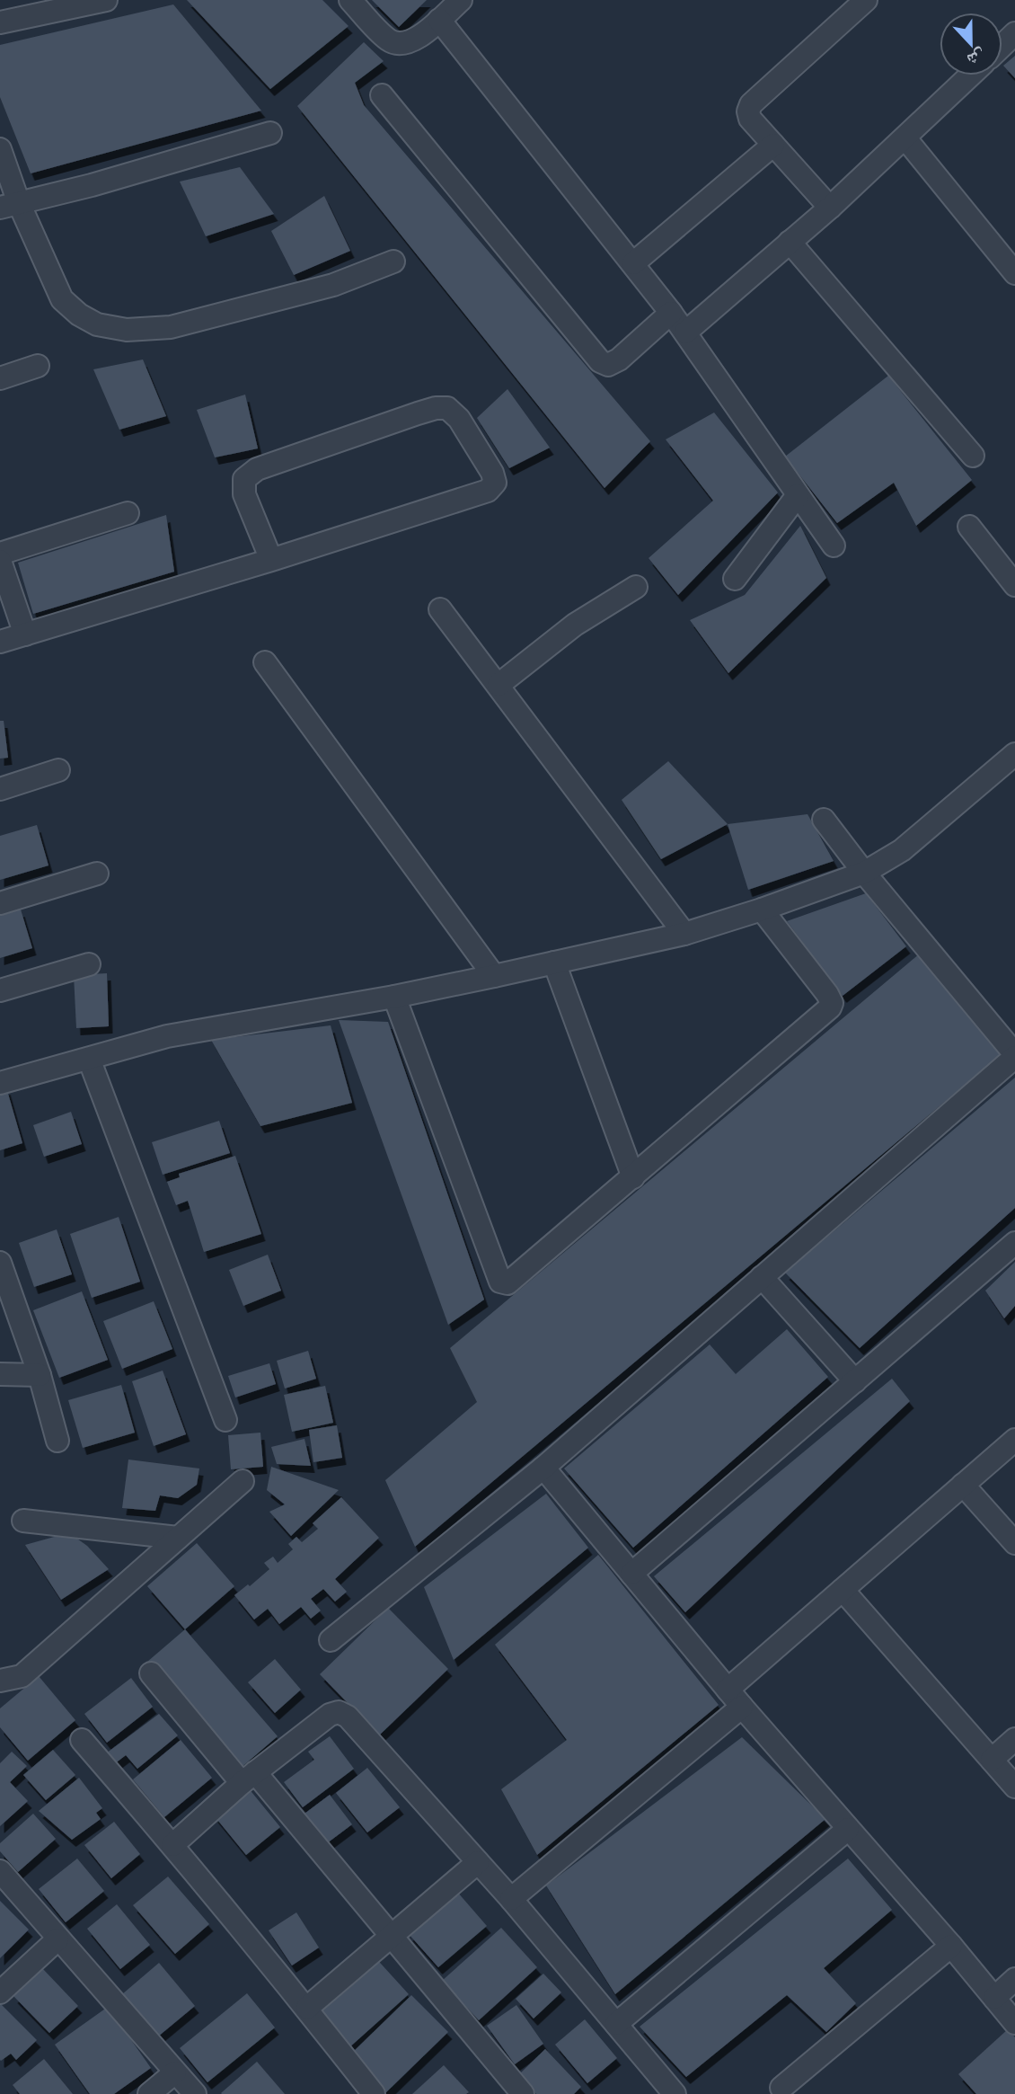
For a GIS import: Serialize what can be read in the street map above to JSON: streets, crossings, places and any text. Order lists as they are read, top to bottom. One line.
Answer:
{"north":"bottom"}
